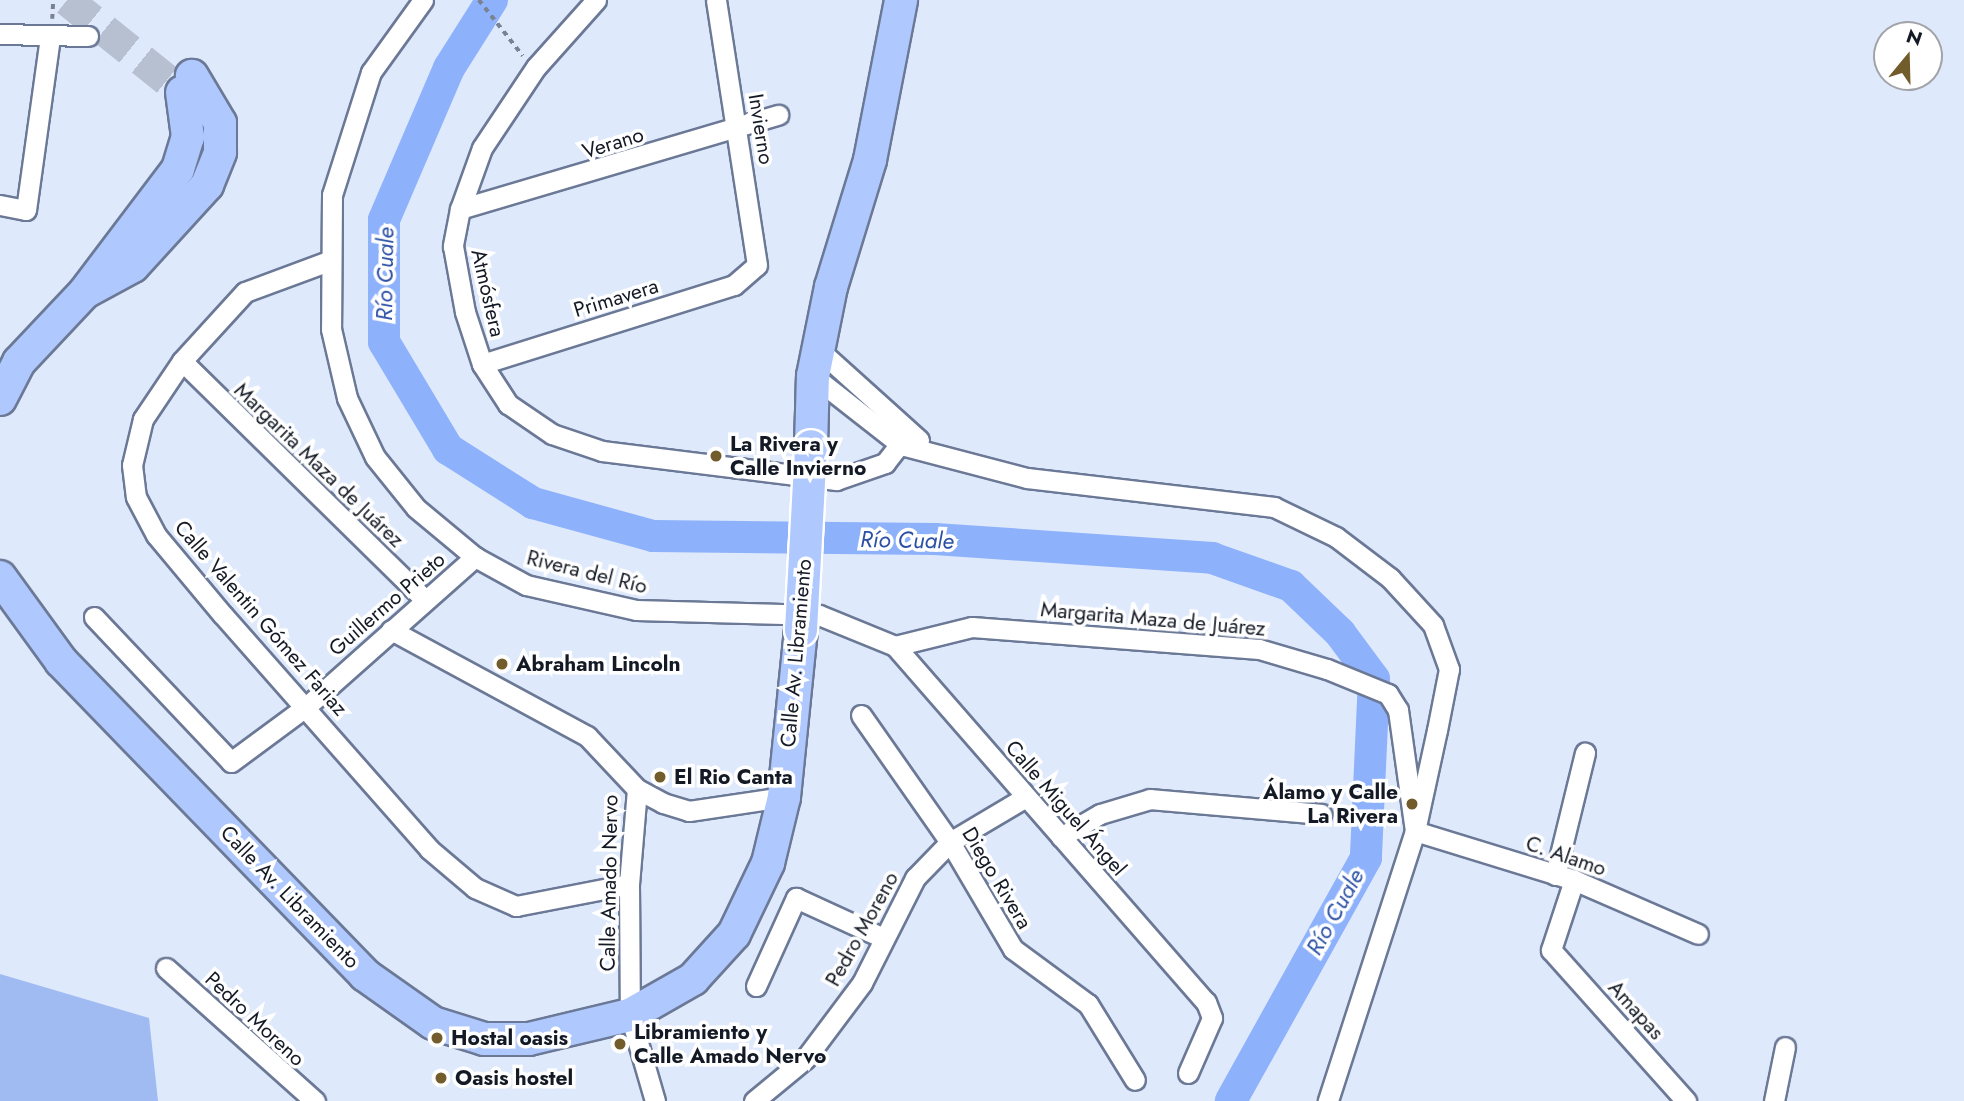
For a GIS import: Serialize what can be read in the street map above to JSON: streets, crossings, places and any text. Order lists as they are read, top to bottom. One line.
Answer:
{"streets":{"main road":["Calle Av. Libramiento"],"street":["Invierno","Verano","Atmósfera","Primavera","Margarita Maza de Juárez","Rivera del Río","Guillermo Prieto","Calle Valentin Gómez Fariaz","Calle Miguel Ángel","C. Alamo","Diego Rivera","Calle Amado Nervo","Pedro Moreno","Amapas"]},"crossings":[["Invierno","Verano"],["Invierno","Primavera"],["Verano","Atmósfera"],["Atmósfera","Primavera"],["Margarita Maza de Juárez","Guillermo Prieto"],["Margarita Maza de Juárez","Calle Valentin Gómez Fariaz"],["Margarita Maza de Juárez","Calle Miguel Ángel"],["Margarita Maza de Juárez","C. Alamo"],["Rivera del Río","Guillermo Prieto"],["Rivera del Río","Calle Valentin Gómez Fariaz"],["Rivera del Río","Calle Av. Libramiento"],["Rivera del Río","Calle Miguel Ángel"],["Guillermo Prieto","Calle Valentin Gómez Fariaz"],["Guillermo Prieto","Calle Amado Nervo"],["Calle Valentin Gómez Fariaz","Calle Amado Nervo"],["Calle Av. Libramiento","Calle Miguel Ángel"],["Calle Av. Libramiento","Calle Amado Nervo"],["Calle Miguel Ángel","Pedro Moreno"],["C. Alamo","Amapas"],["Diego Rivera","Pedro Moreno"]],"water":["Río Cuale"],"places":["La Rivera y Calle Invierno","Abraham Lincoln","El Rio Canta","Álamo y Calle La Rivera","Hostal oasis","Libramiento y Calle Amado Nervo","Oasis hostel"],"north":"top"}
